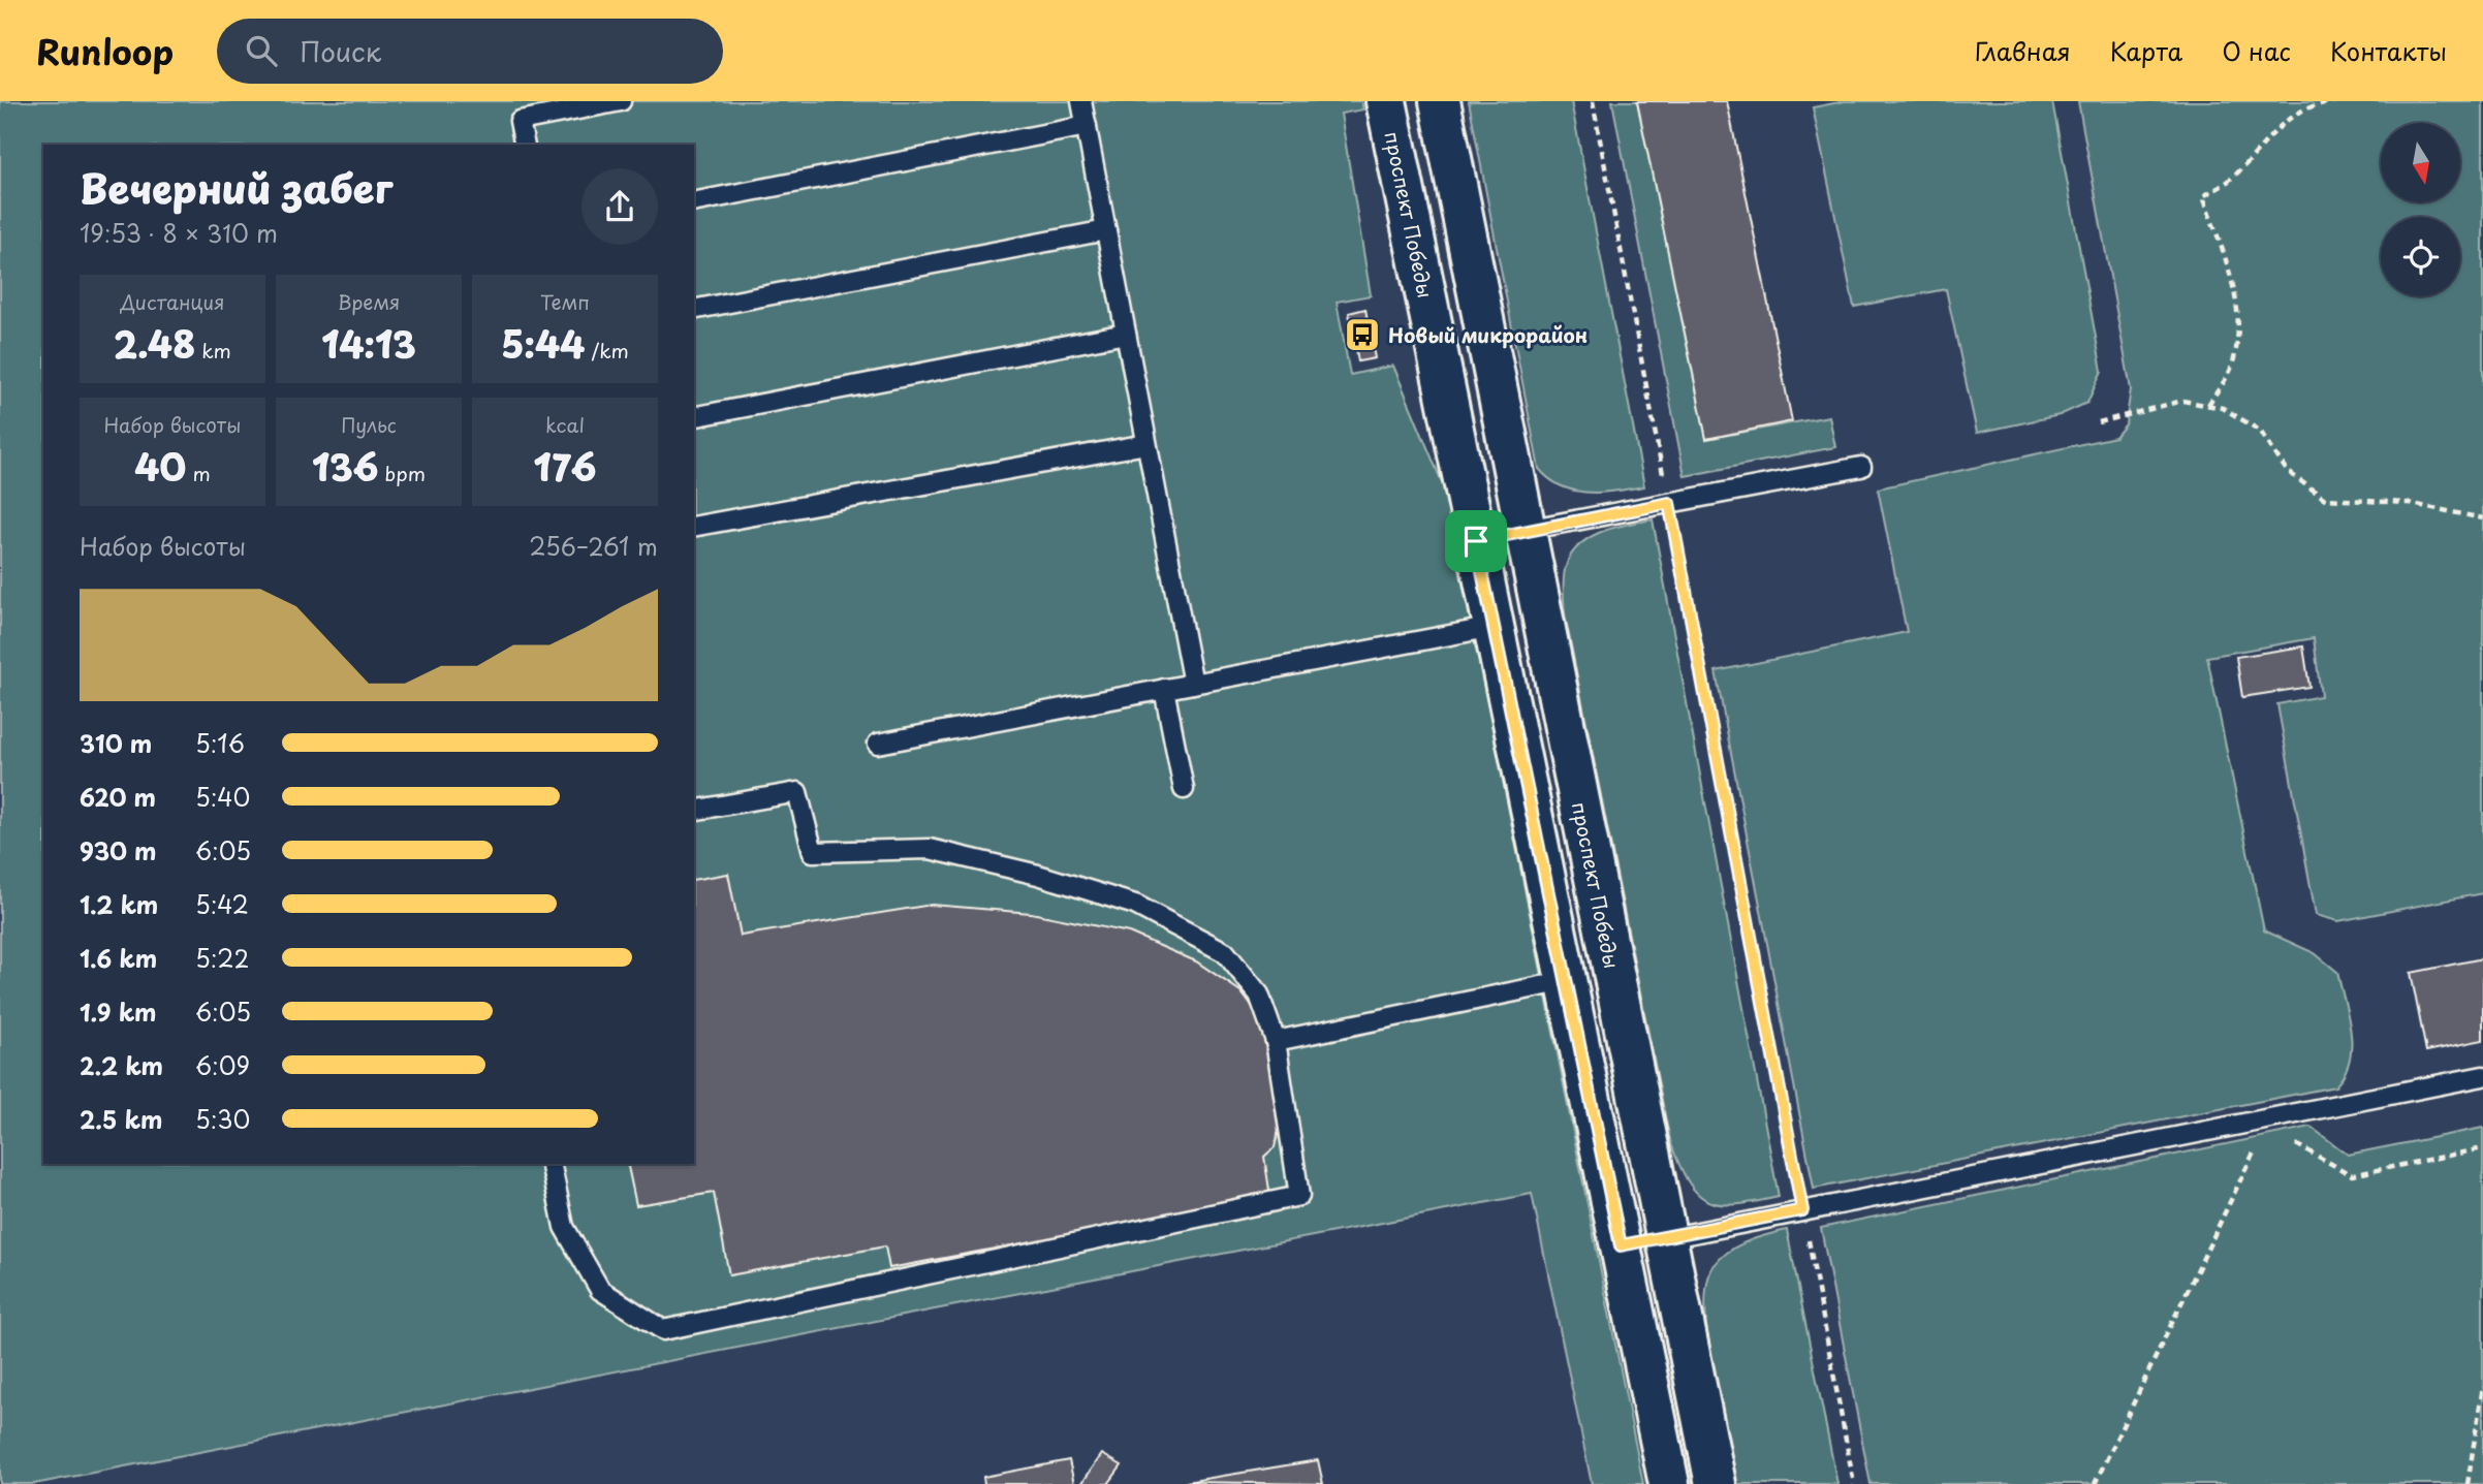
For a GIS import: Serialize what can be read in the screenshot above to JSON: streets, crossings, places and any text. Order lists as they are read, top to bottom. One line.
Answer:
{"streets":{"main road":["проспект Победы"]},"places":{"bus stop":["Новый микрорайон"]},"north":"bottom","page":{"header":"Runloop","search":"Поиск","nav":["Главная","Карта","О нас","Контакты"],"heading":["Вечерний забег","19:53 · 8 × 310 m"],"stats":[["Дистанция","2.48 km"],["Время","14:13"],["Темп","5:44 /km"],["Набор высоты","40 m"],["Пульс","136 bpm"],["kcal","176"]],"chart":["Набор высоты","256–261 m"],"list":[{"name":"310 m","note":"5:16"},{"name":"620 m","note":"5:40"},{"name":"930 m","note":"6:05"},{"name":"1.2 km","note":"5:42"},{"name":"1.6 km","note":"5:22"},{"name":"1.9 km","note":"6:05"},{"name":"2.2 km","note":"6:09"},{"name":"2.5 km","note":"5:30"}]}}
